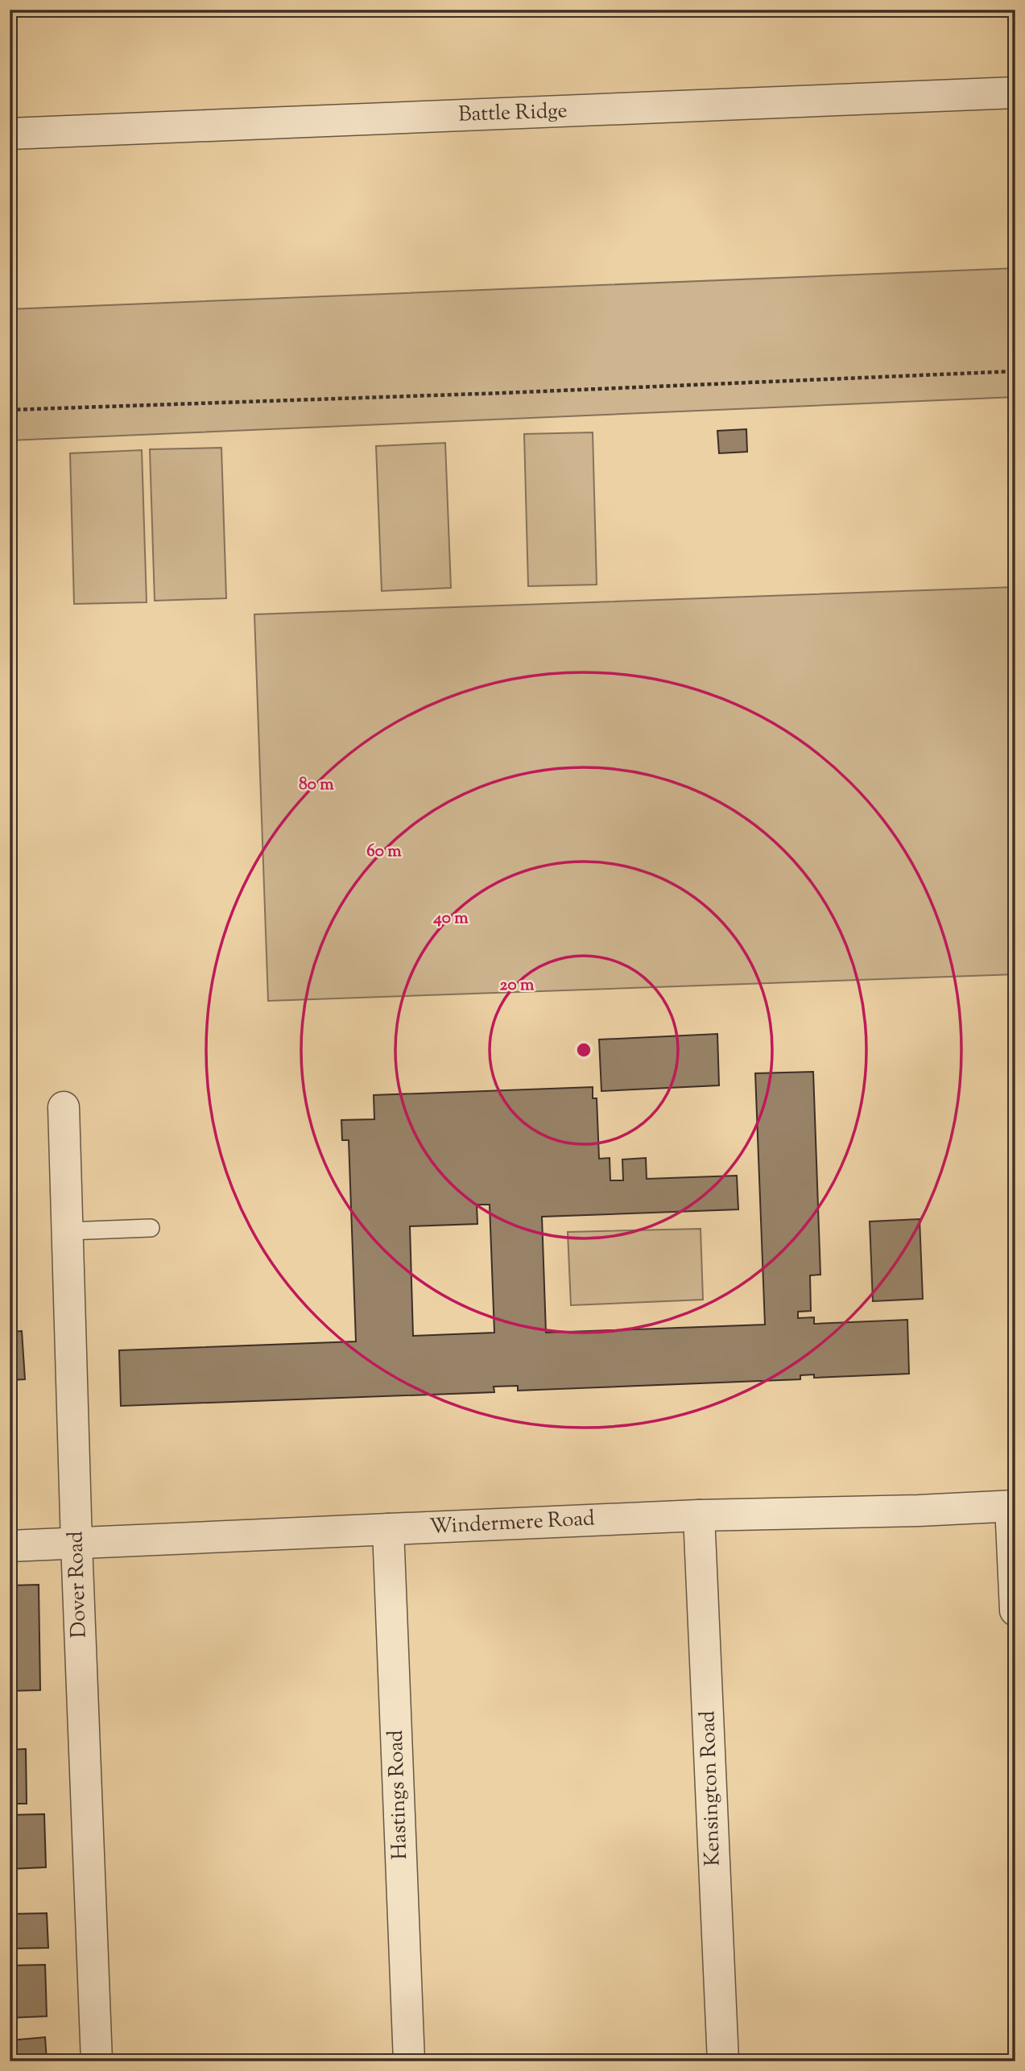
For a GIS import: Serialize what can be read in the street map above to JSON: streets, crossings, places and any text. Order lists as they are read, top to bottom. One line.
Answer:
{"streets":{"street":["Battle Ridge","Windermere Road","Dover Road","Kensington Road","Hastings Road"]},"crossings":[["Windermere Road","Dover Road"],["Windermere Road","Kensington Road"],["Windermere Road","Hastings Road"]],"rings":["80 m","60 m","40 m","20 m"]}
